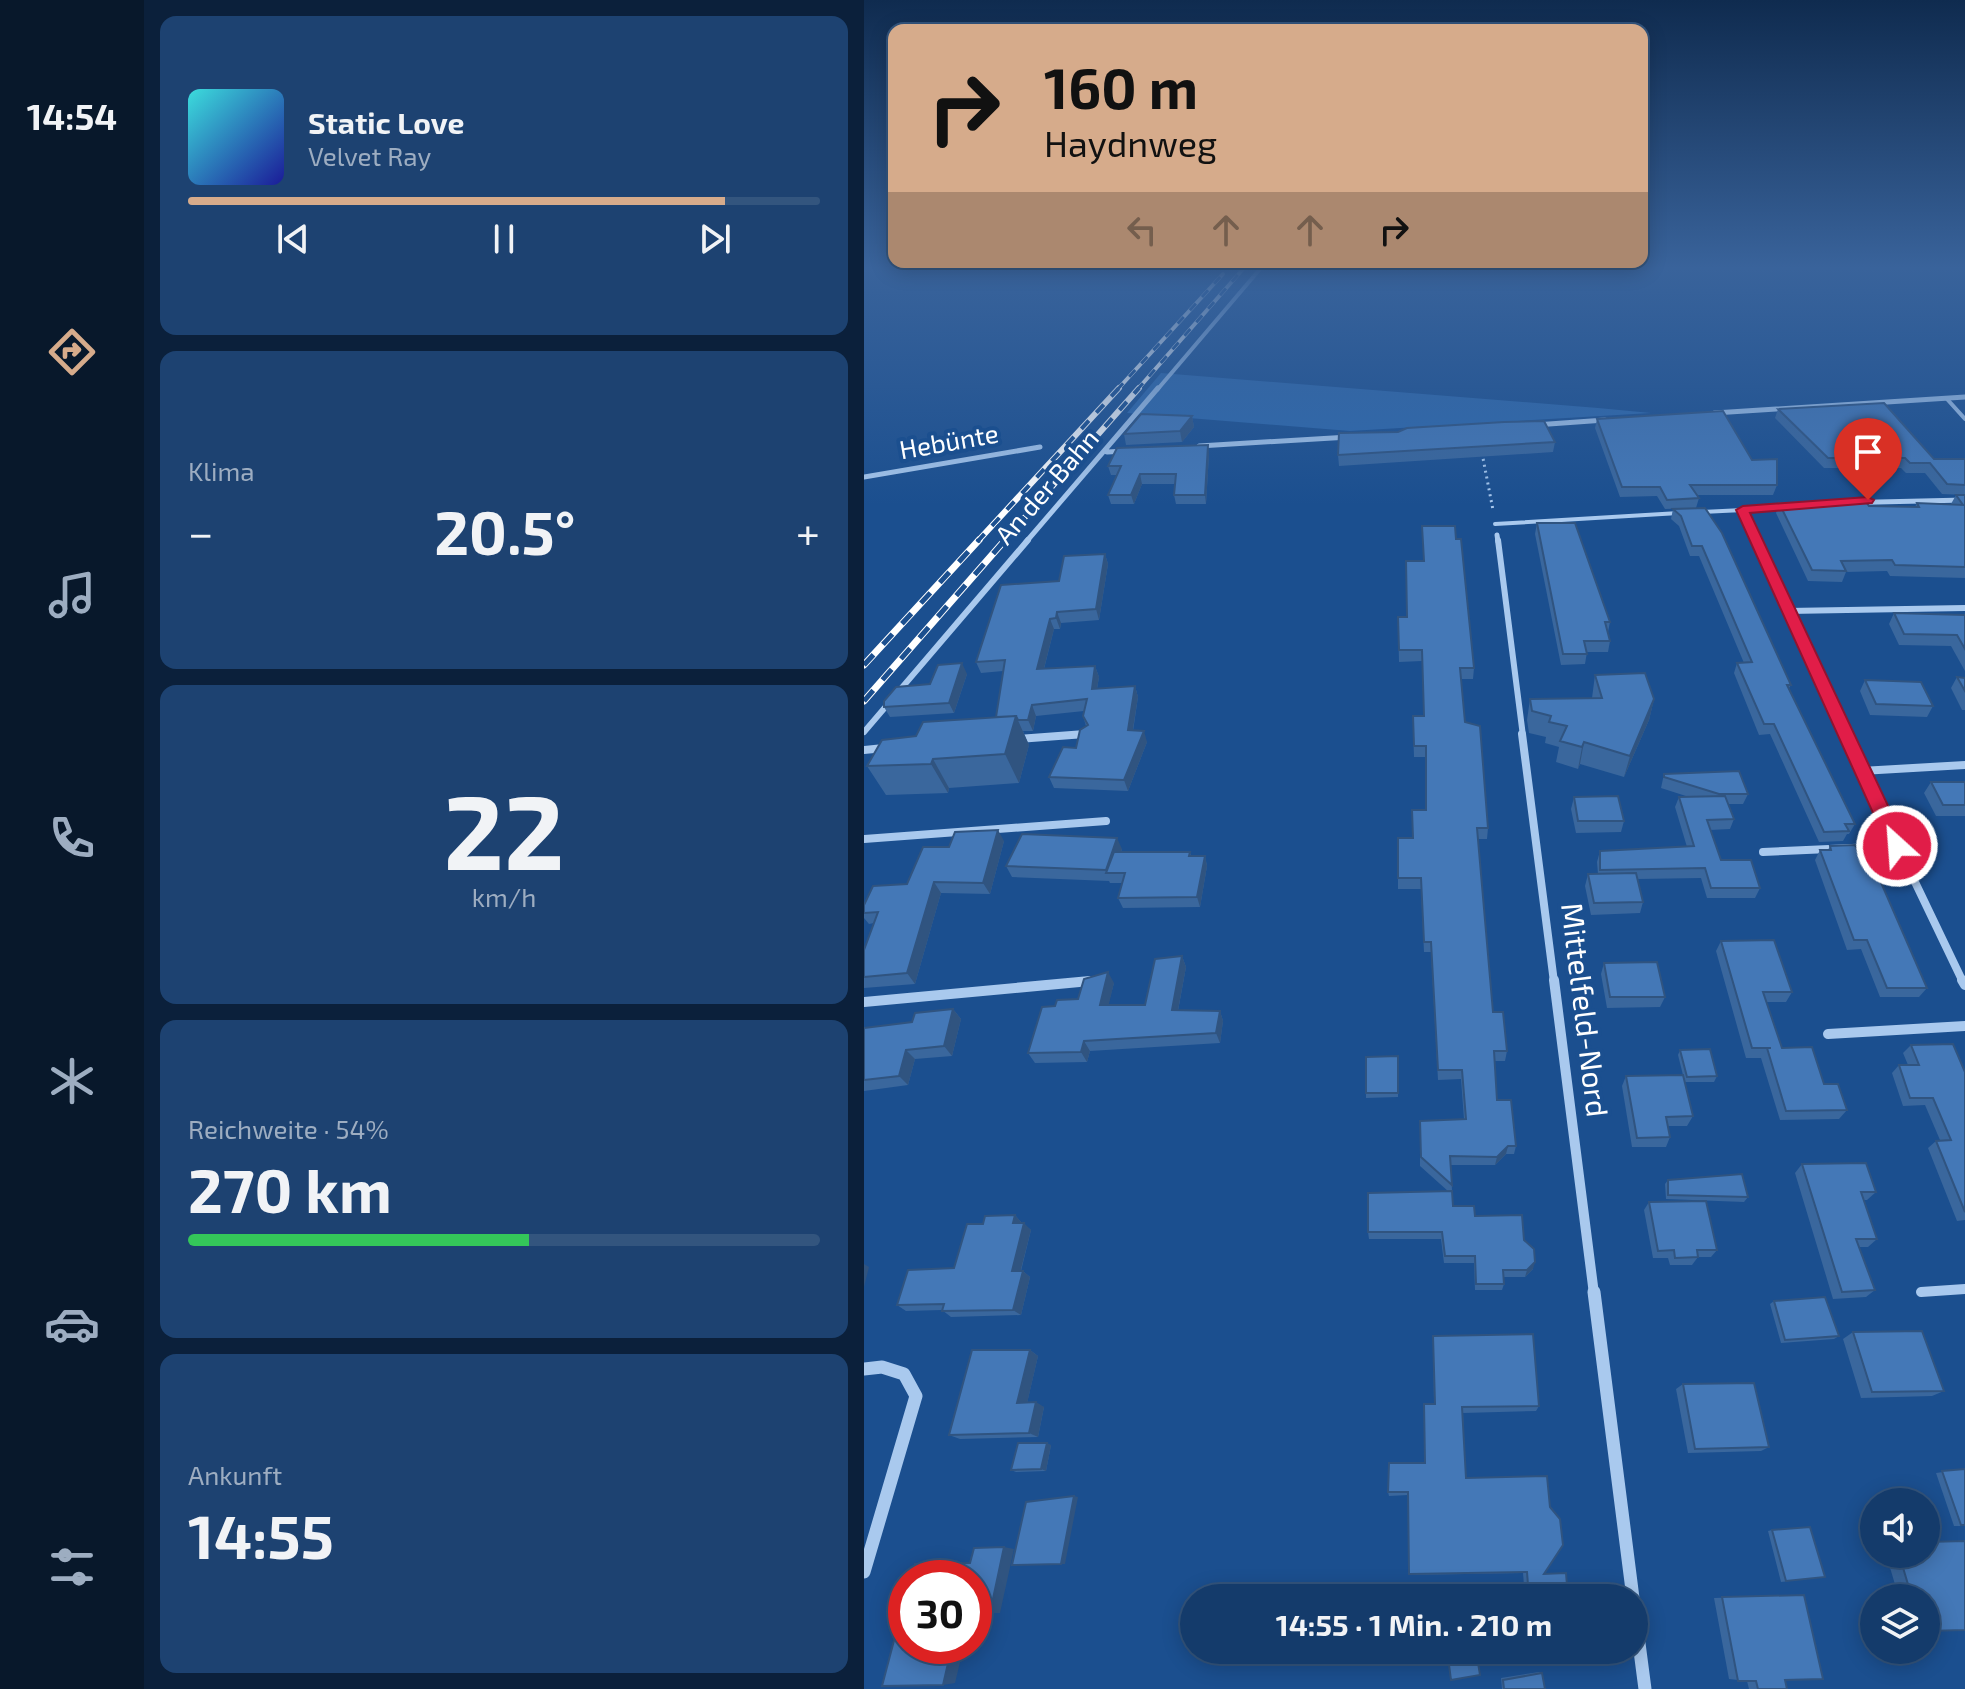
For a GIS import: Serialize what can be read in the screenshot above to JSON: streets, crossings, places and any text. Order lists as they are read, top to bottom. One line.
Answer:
{"streets":{"street":["Hebünte","An der Bahn","Mittelfeld-Nord"]},"page":{"tabs":"14:54","turn":["160 m","Haydnweg"],"song":["Static Love","Velvet Ray"],"tile":["Klima",["22","km/h"],["Reichweite · 54%","270 km"],["Ankunft","14:55"]],"heat":["−","20.5°","+"],"limit":"30","trip":"14:55 · 1 Min. · 210 m"}}
